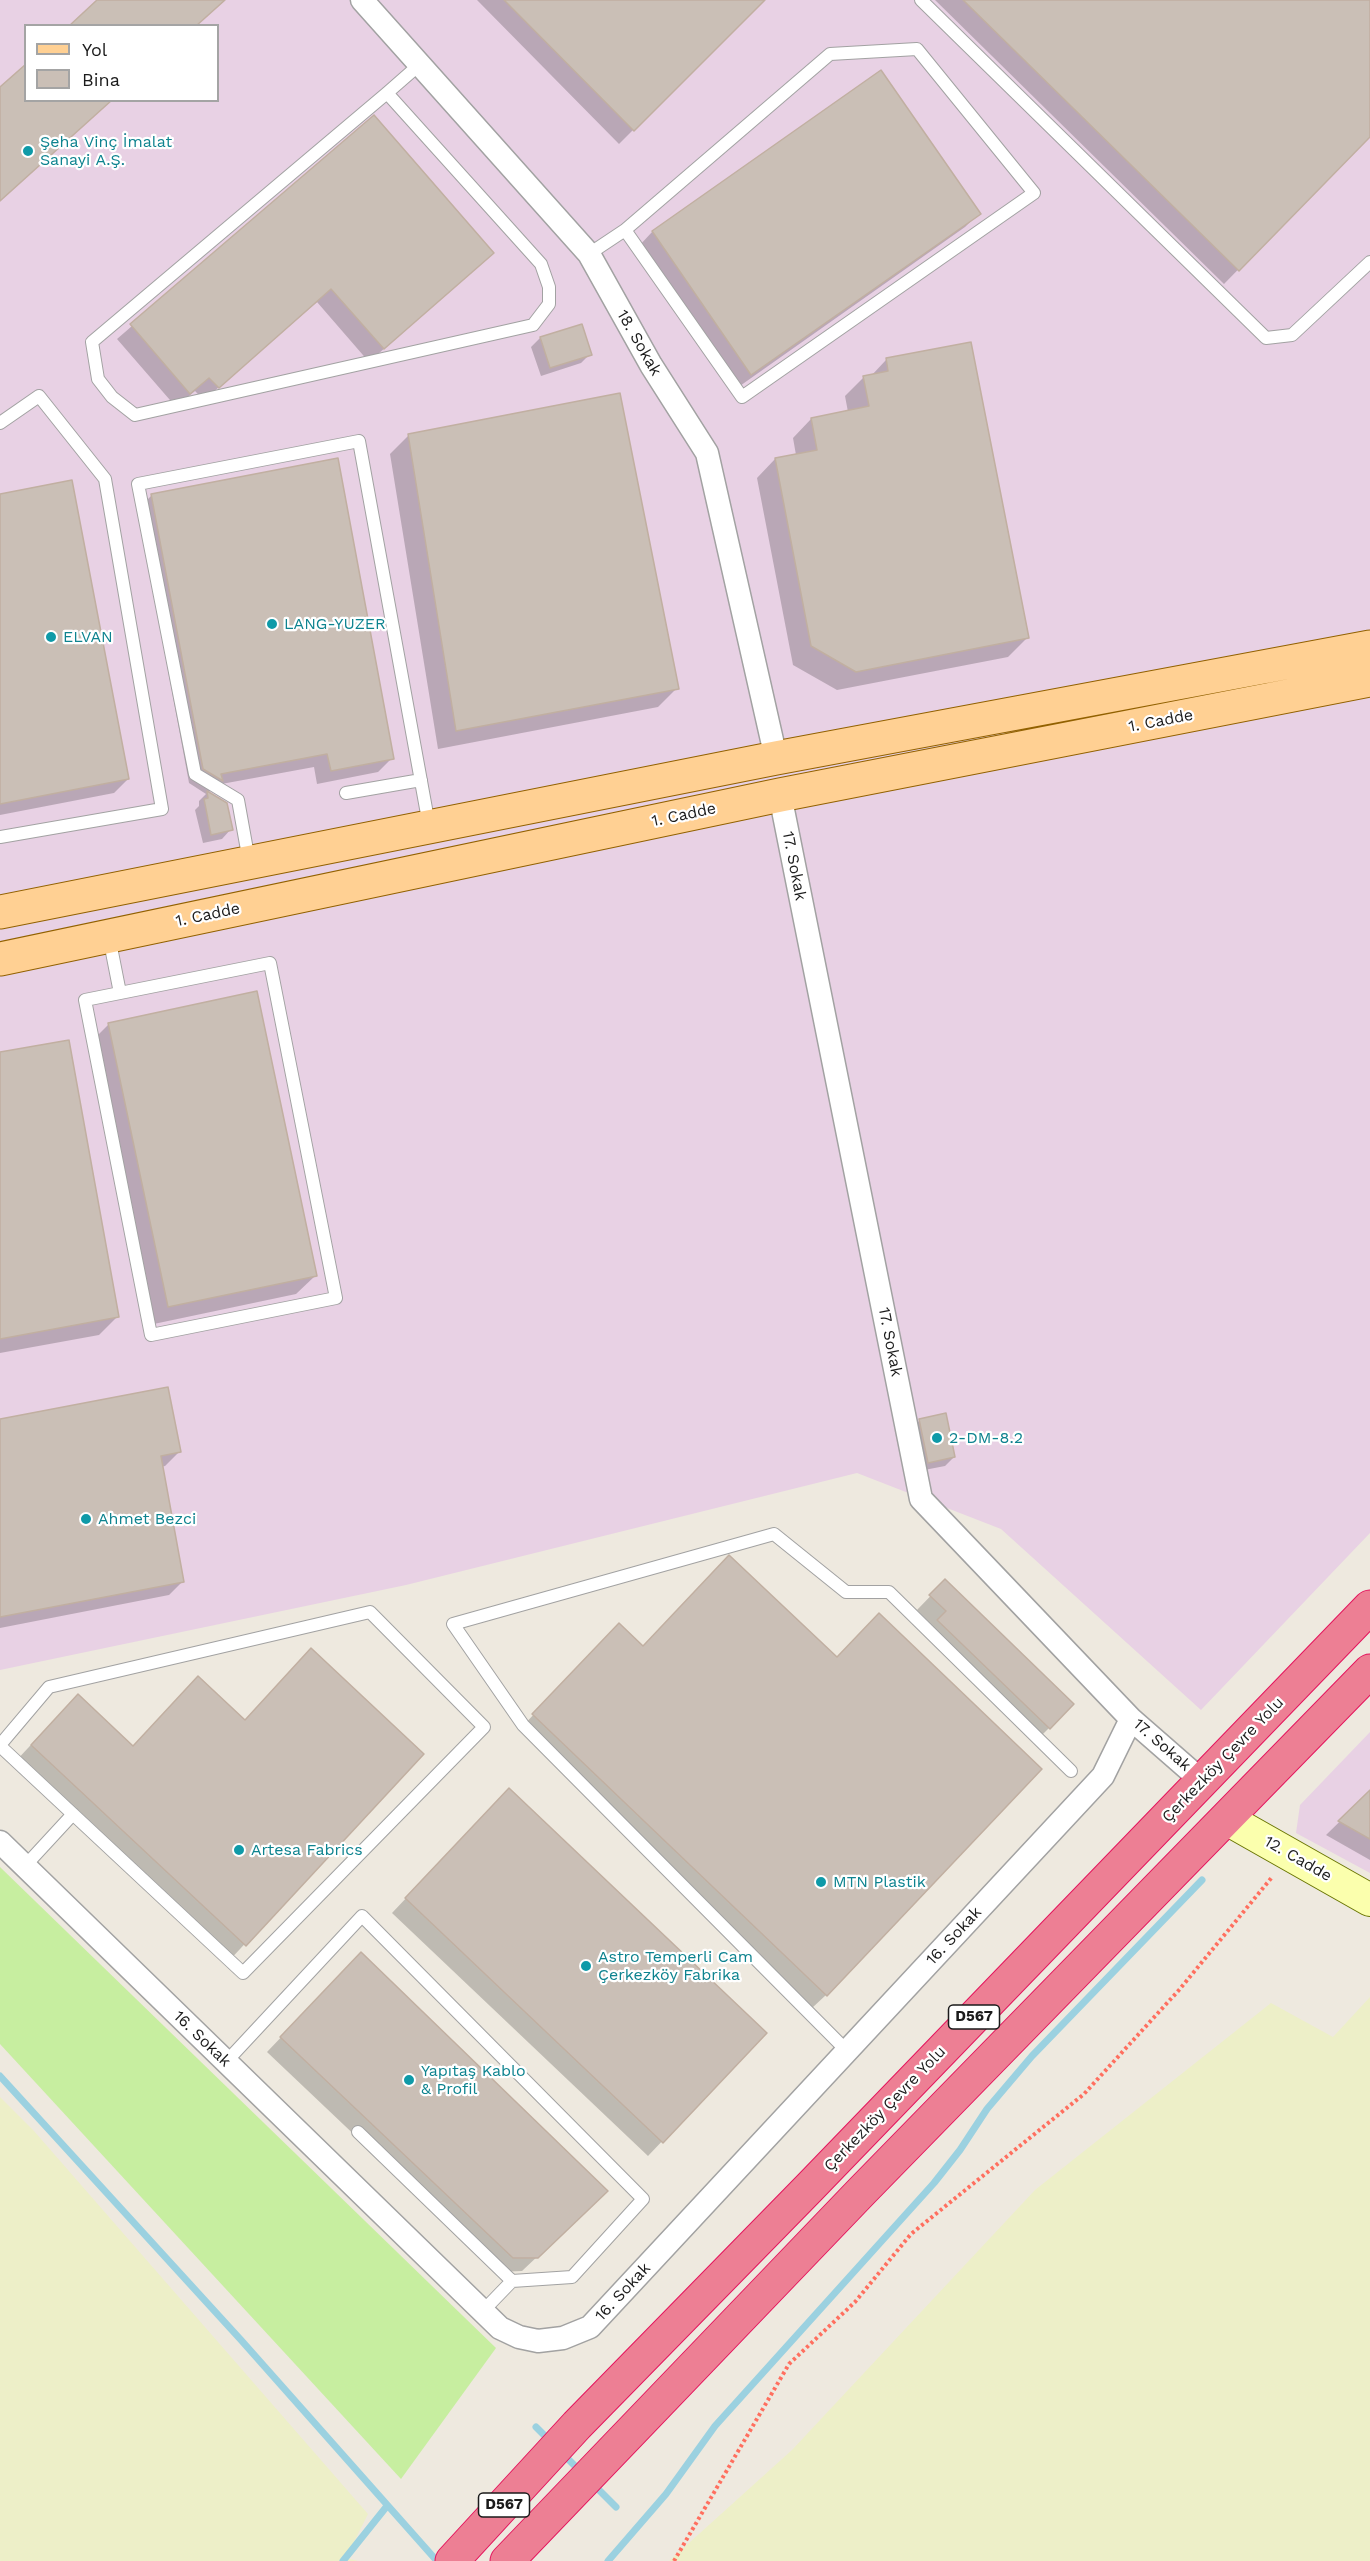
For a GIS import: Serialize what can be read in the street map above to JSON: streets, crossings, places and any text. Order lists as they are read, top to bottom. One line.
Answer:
{"streets":{"highway":["Çerkezköy Çevre Yolu","D567"],"main road":["1. Cadde"],"street":["18. Sokak","17. Sokak","12. Cadde","16. Sokak"]},"crossings":[["18. Sokak","1. Cadde"],["1. Cadde","17. Sokak"],["17. Sokak","Çerkezköy Çevre Yolu"],["17. Sokak","16. Sokak"],["12. Cadde","D567"]],"places":["Şeha Vinç İmalat Sanayi A.Ş.","LANG-YUZER","ELVAN","2-DM-8.2","Ahmet Bezci","Artesa Fabrics","MTN Plastik","Astro Temperli Cam Çerkezköy Fabrika","Yapıtaş Kablo & Profil"],"legend":["Yol","Bina"]}
